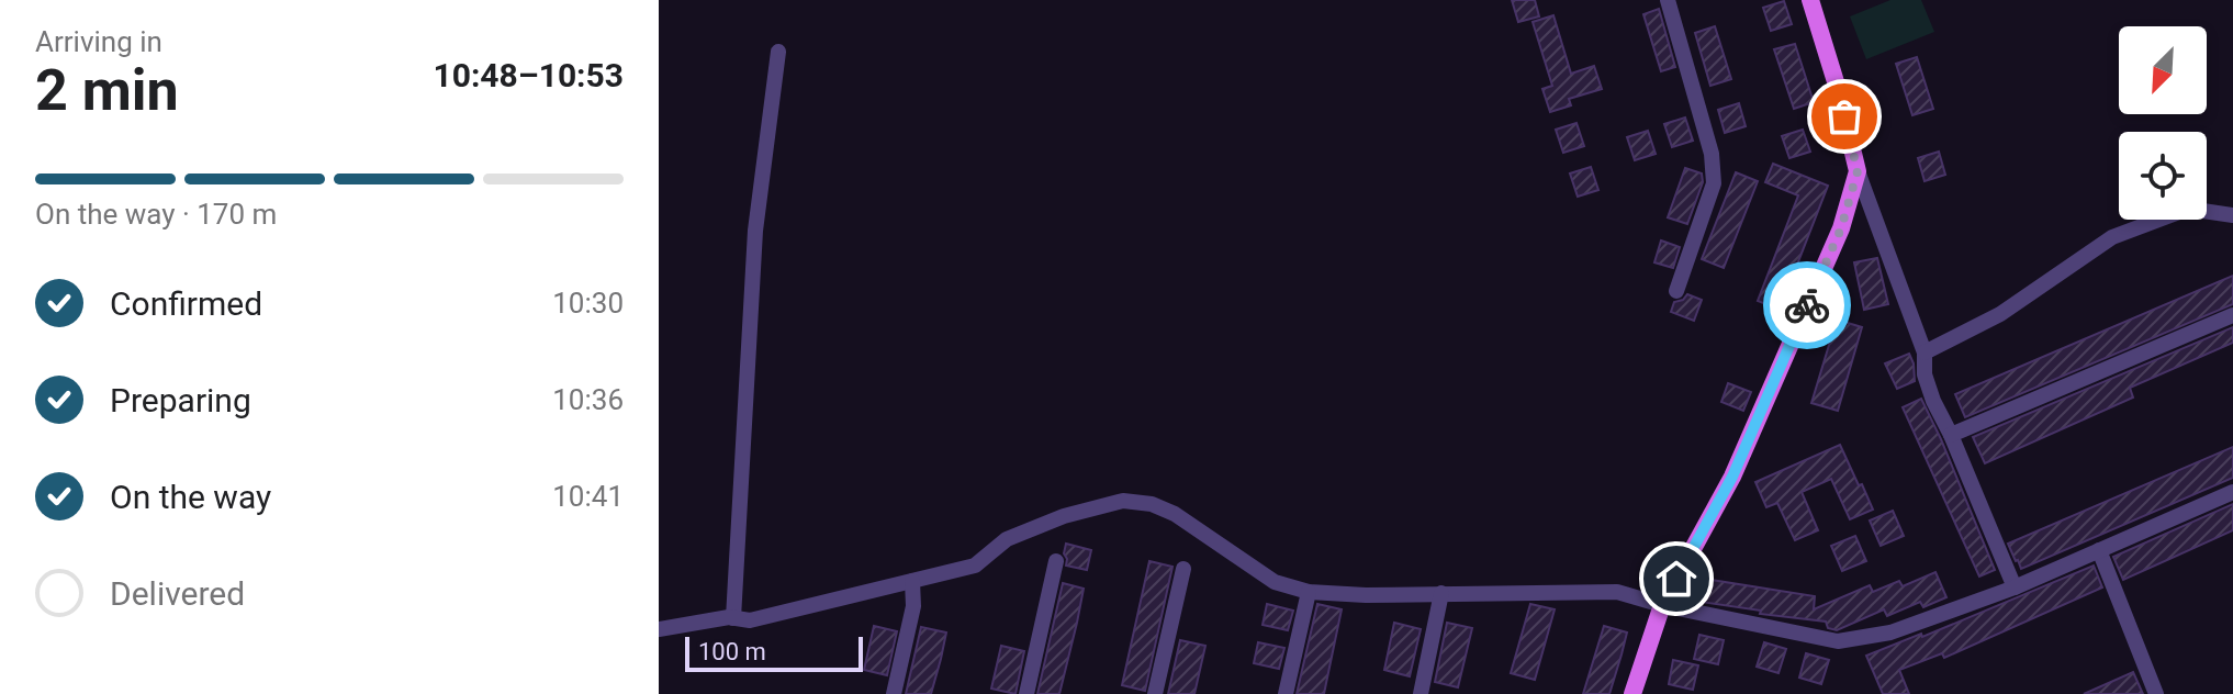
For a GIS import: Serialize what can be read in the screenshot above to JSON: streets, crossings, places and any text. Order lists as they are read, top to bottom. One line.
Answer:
{"scale_bar":"100 m","north":"bottom left","page":{"heading":["2 min","Arriving in","10:48–10:53"],"bar":"On the way · 170 m","list":[["Confirmed","10:30"],["Preparing","10:36"],["On the way","10:41"],"Delivered"],"scale":"100 m"}}
